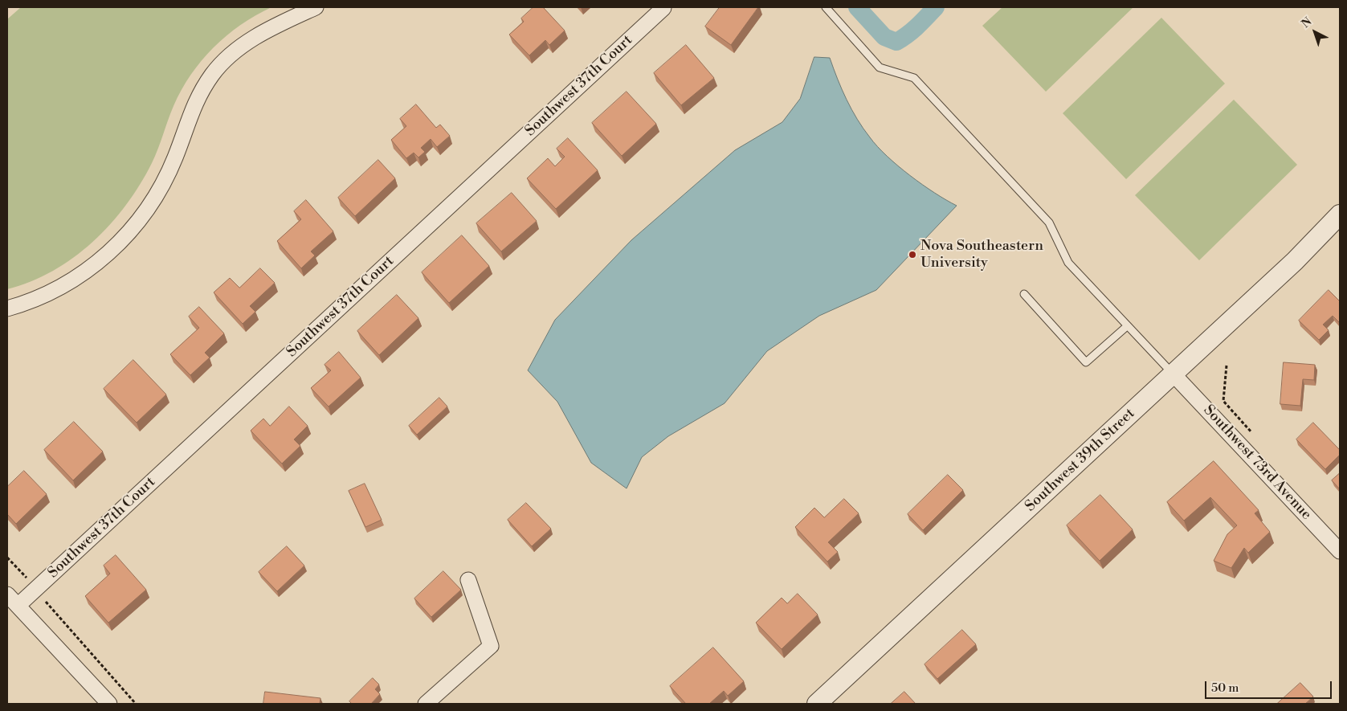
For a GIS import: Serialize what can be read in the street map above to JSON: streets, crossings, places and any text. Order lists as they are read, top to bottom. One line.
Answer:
{"streets":{"street":["Southwest 37th Court","Southwest 39th Street","Southwest 73rd Avenue"]},"crossings":[["Southwest 39th Street","Southwest 73rd Avenue"]],"places":["Nova Southeastern University"],"scale_bar":"50 m","north":"top left"}
